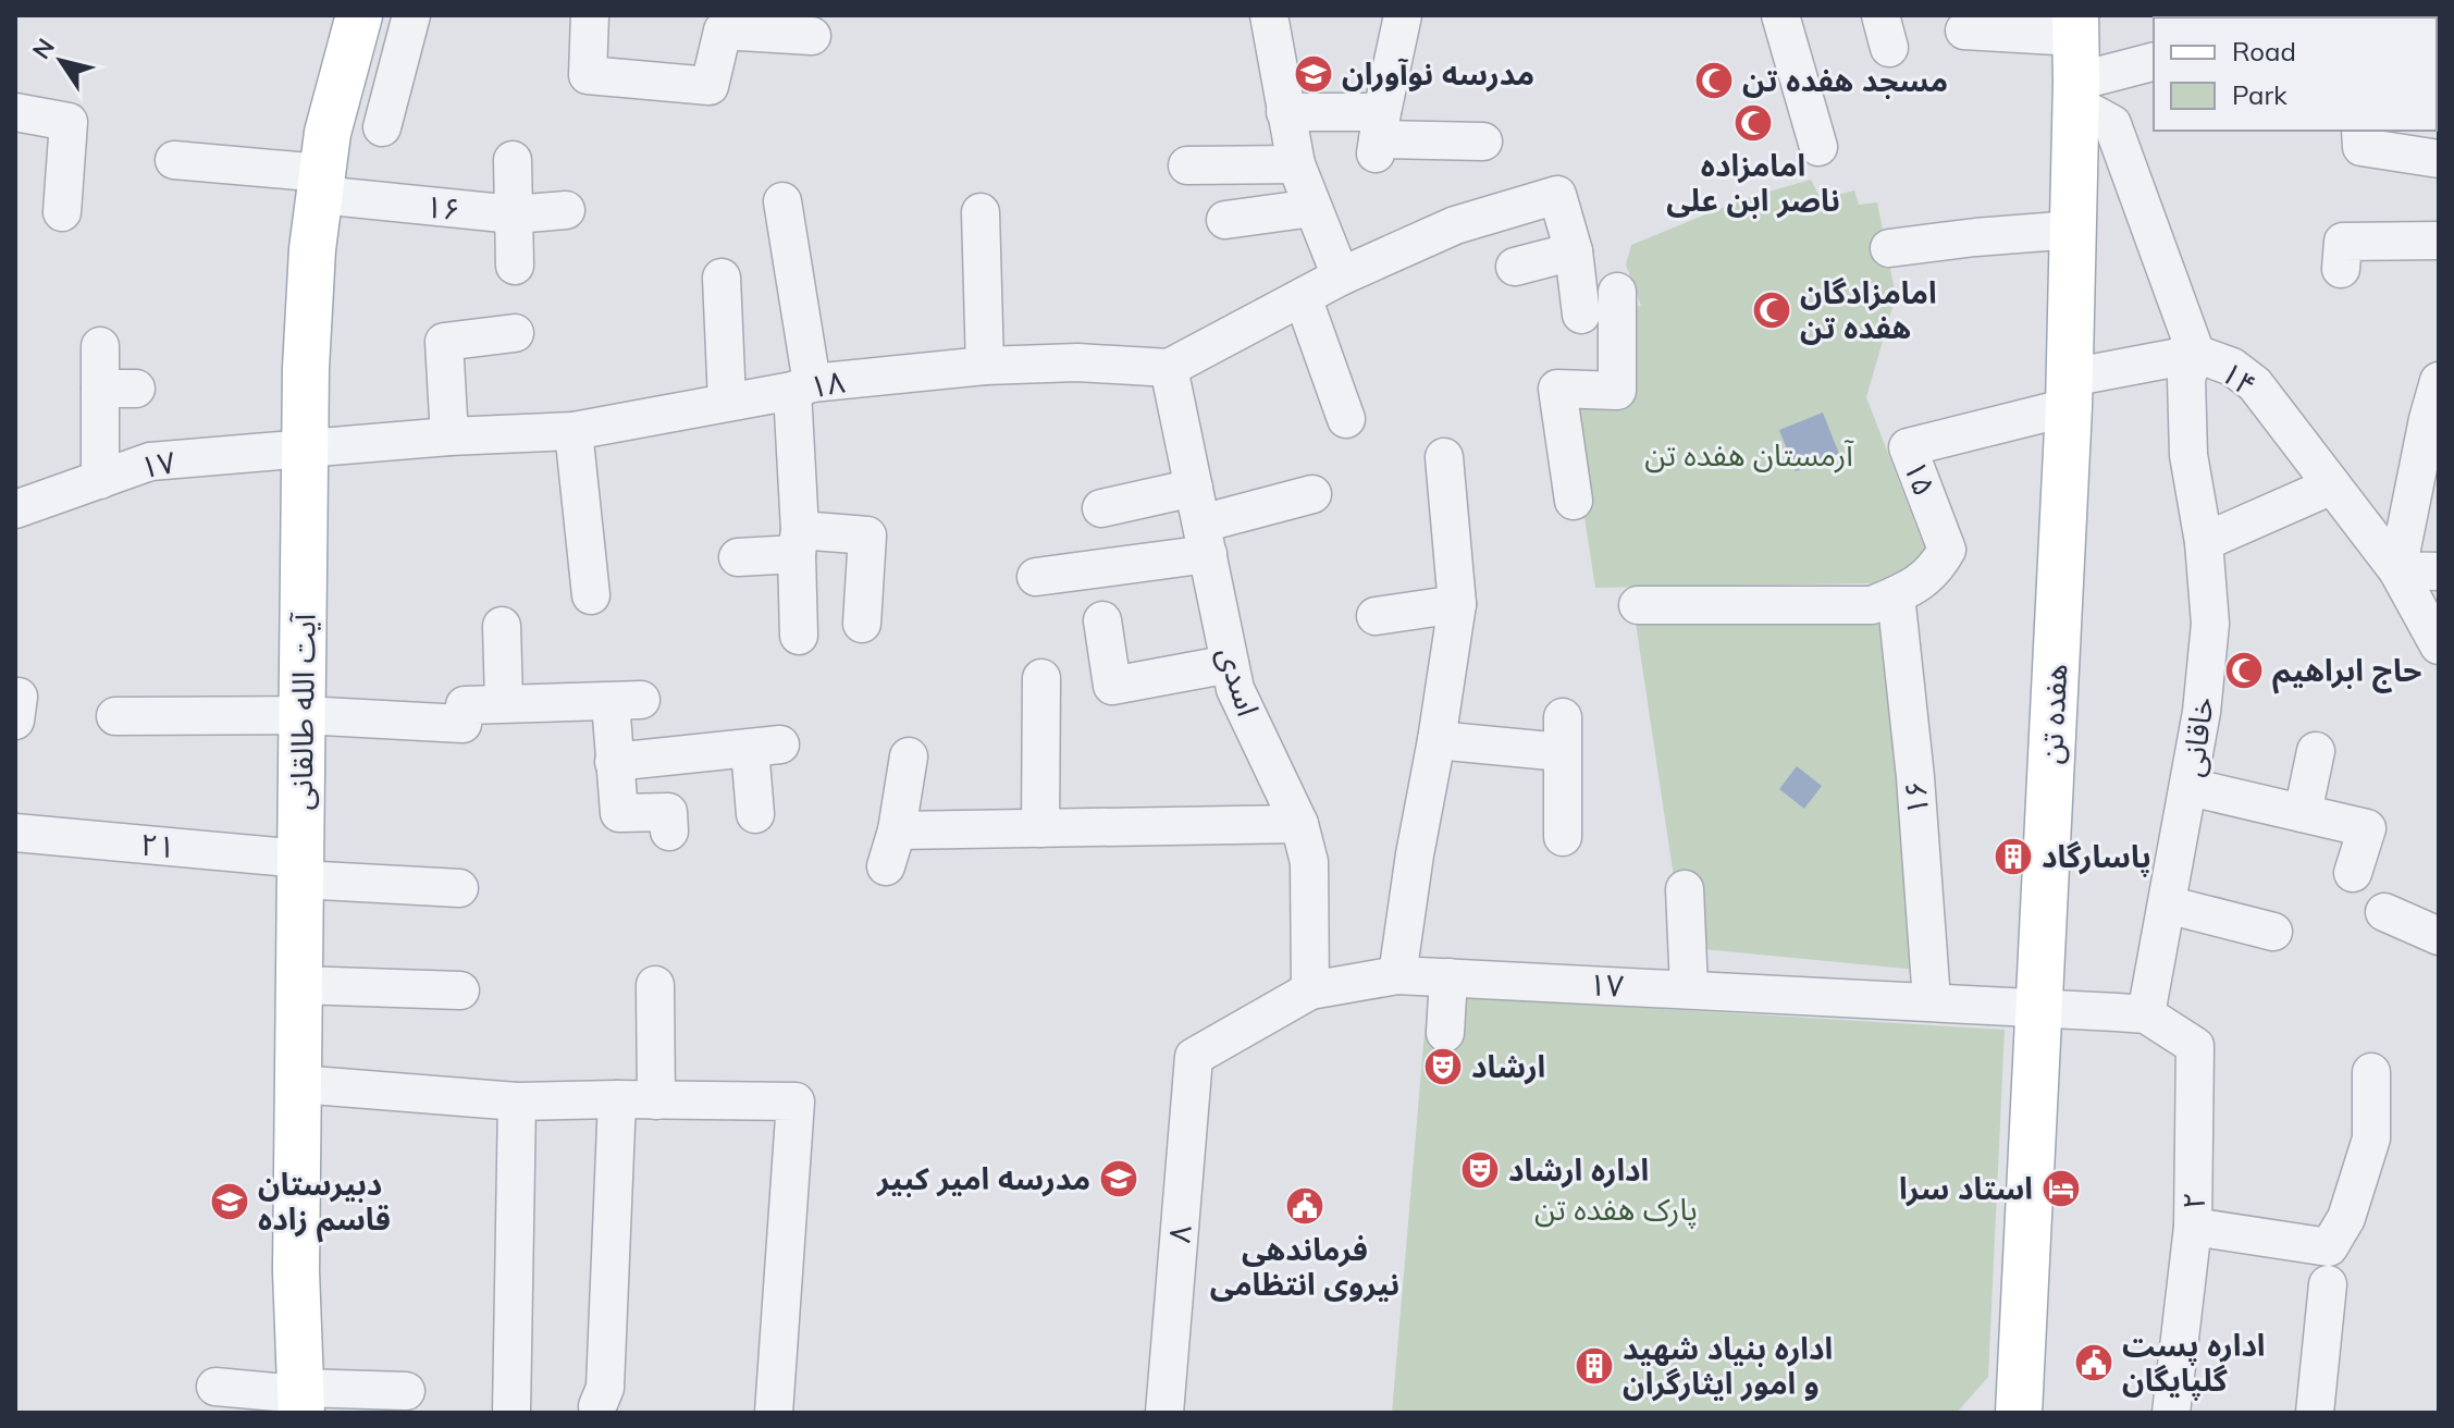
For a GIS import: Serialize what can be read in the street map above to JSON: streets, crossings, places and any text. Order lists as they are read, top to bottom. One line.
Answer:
{"streets":{"main road":["آیت الله طالقانی","هفده تن"],"street":["۱۶","۱۴","۱۸","۱۷","۱۵","اسدی","خاقانی","۲۱","۲","۸"]},"crossings":[["۱۶","۱۷"],["۱۶","۱۵"],["۱۶","آیت الله طالقانی"],["۱۴","هفده تن"],["۱۴","خاقانی"],["۱۸","۱۷"],["۱۸","اسدی"],["۱۸","آیت الله طالقانی"],["۱۷","اسدی"],["۱۷","آیت الله طالقانی"],["۱۷","هفده تن"],["۱۷","۸"],["۱۵","هفده تن"],["آیت الله طالقانی","۲۱"],["خاقانی","۲"]],"parks":["آرمستان هفده تن","پارک هفده تن"],"places":{"school or university":["مدرسه نوآوران","مدرسه امیر کبیر","دبیرستان قاسم زاده"],"mosque":["مسجد هفده تن","امامزاده ناصر ابن علی","امامزادگان هفده تن","حاج ابراهیم"],"building":["پاسارگاد","اداره بنیاد شهید و امور ایثارگران"],"theatre":["ارشاد","اداره ارشاد"],"hotel":["استاد سرا"],"public building":["فرماندهی نیروی انتظامی","اداره پست گلپایگان"]},"legend":["Road","Park"],"north":"top left"}
